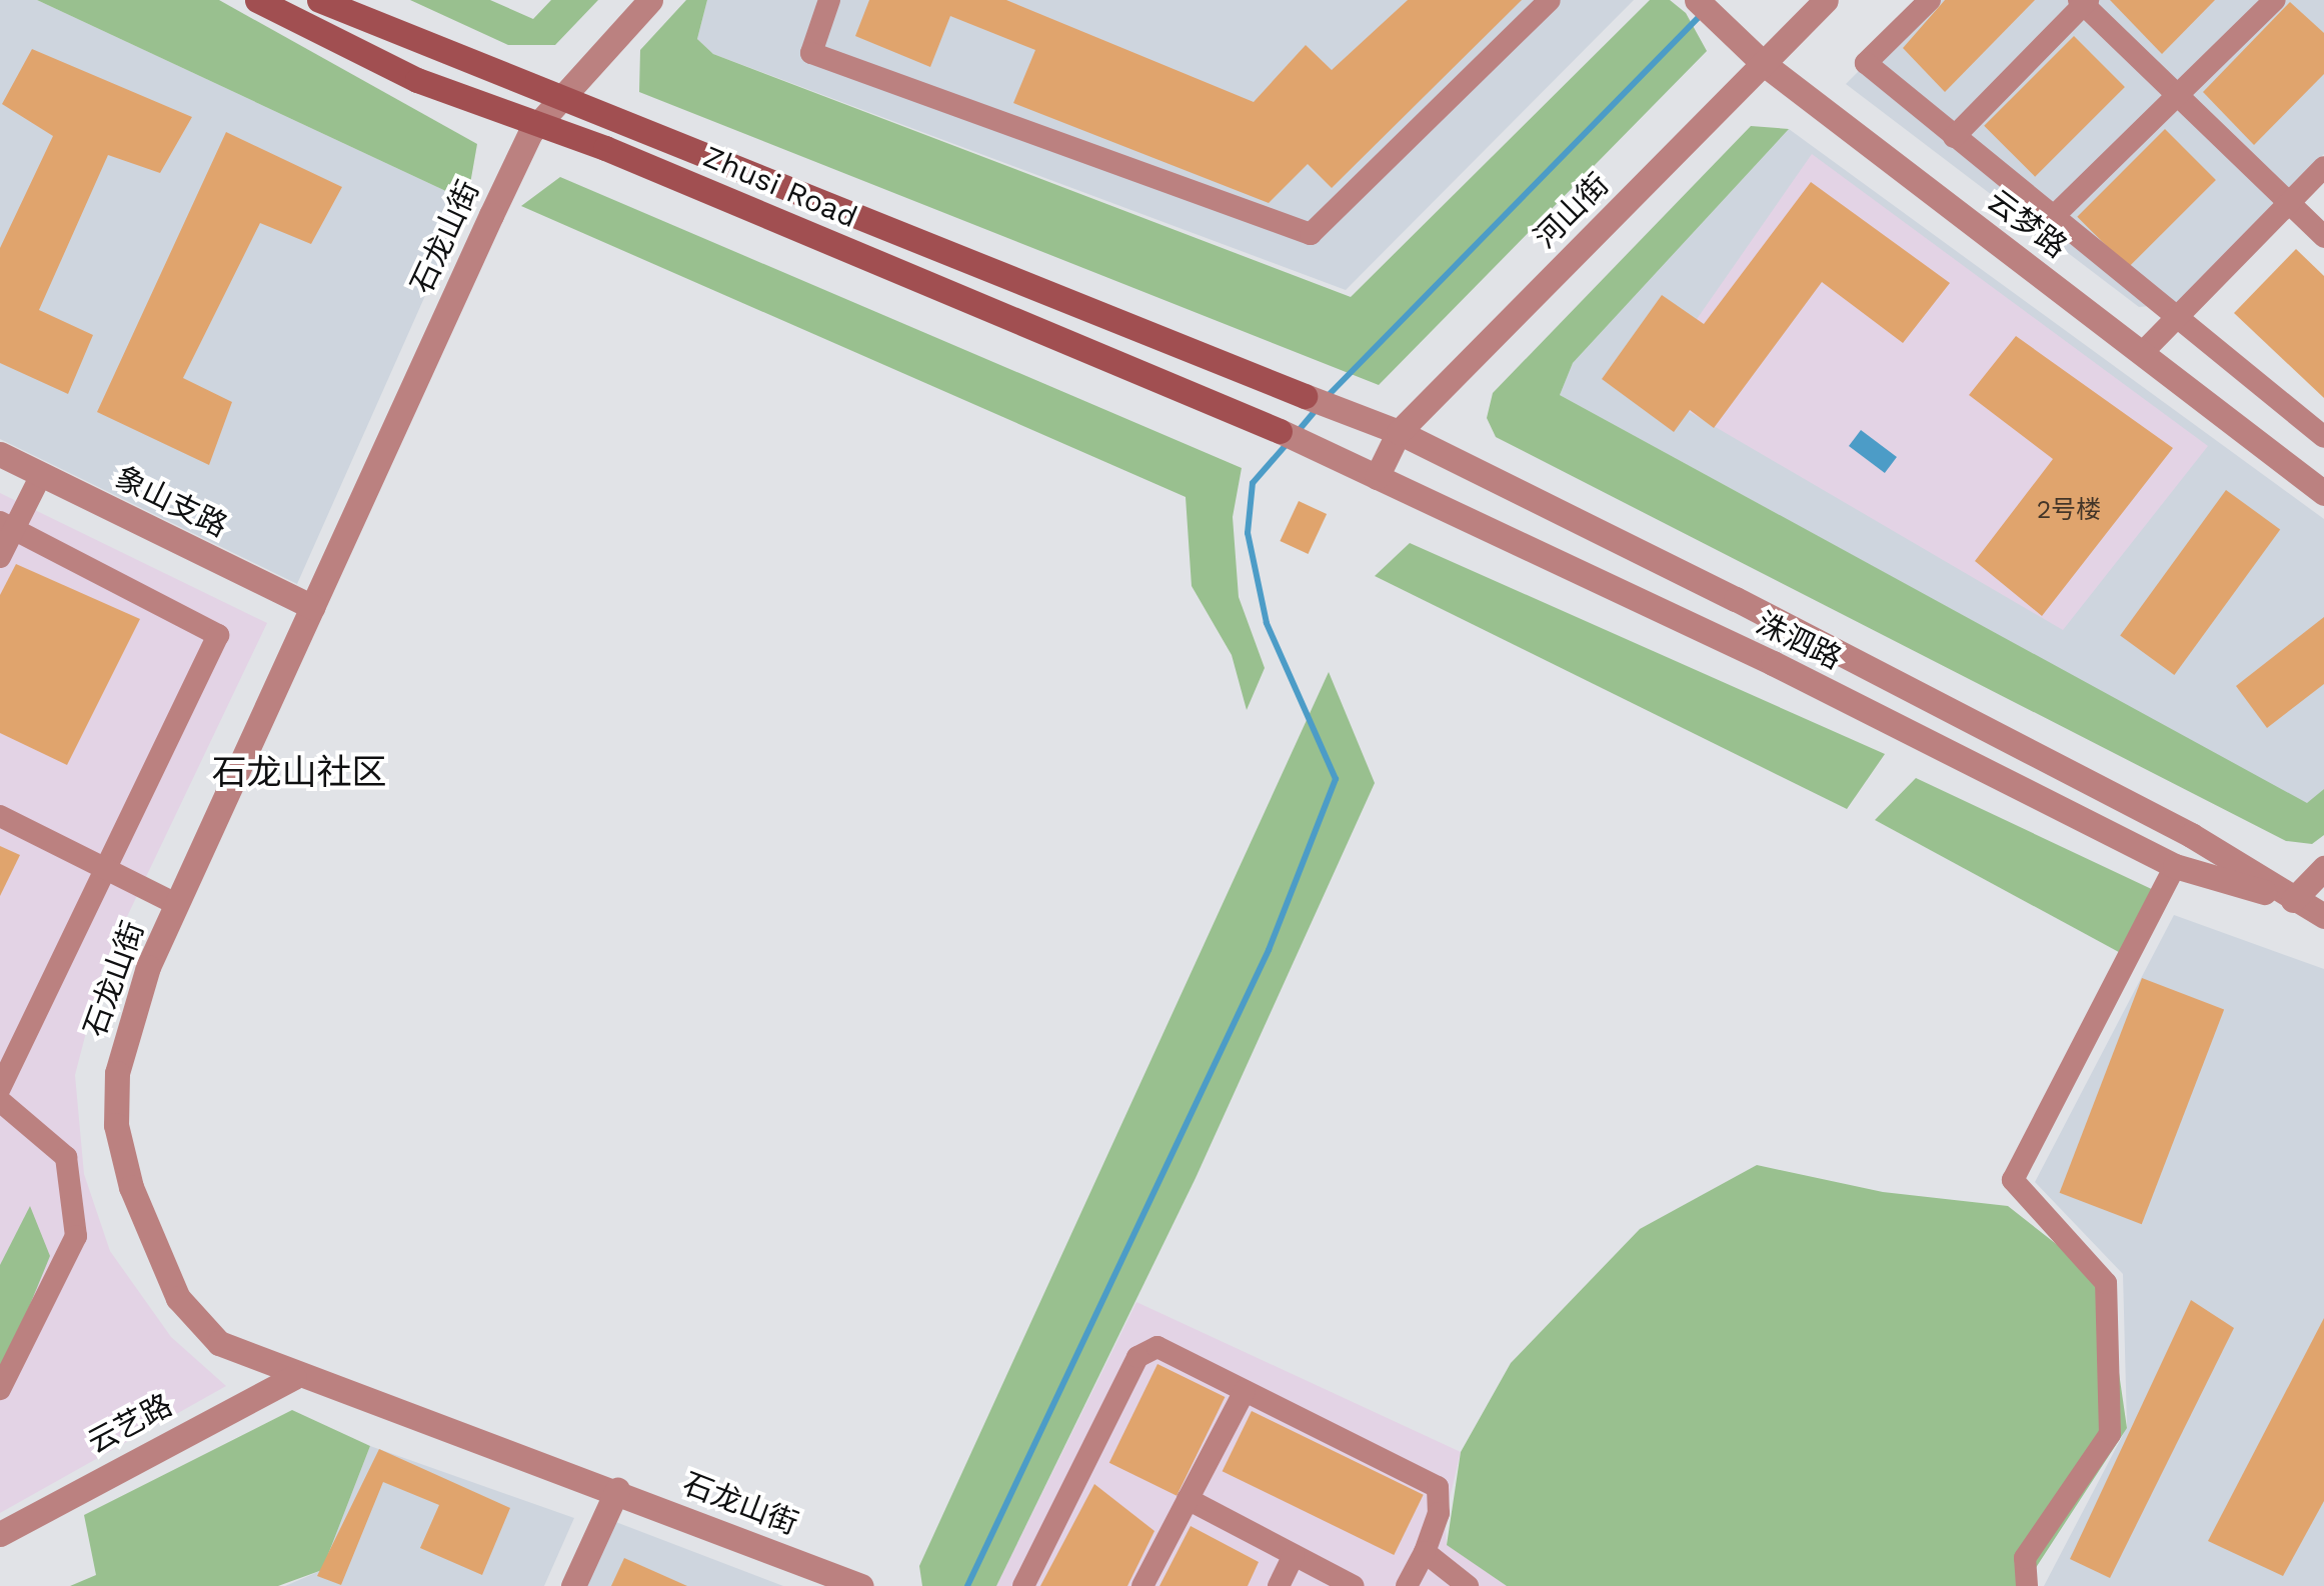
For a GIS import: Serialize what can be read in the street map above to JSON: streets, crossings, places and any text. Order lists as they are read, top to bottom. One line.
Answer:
{"streets":{"main road":["Zhusi Road"],"street":["河山街","云梦路","石龙山街","象山支路","洙泗路","云艺路"]},"crossings":[["Zhusi Road","石龙山街"],["Zhusi Road","洙泗路"],["河山街","云梦路"],["河山街","洙泗路"],["石龙山街","象山支路"],["石龙山街","云艺路"]],"districts":["石龙山社区"],"house_numbers":["2号楼"]}
